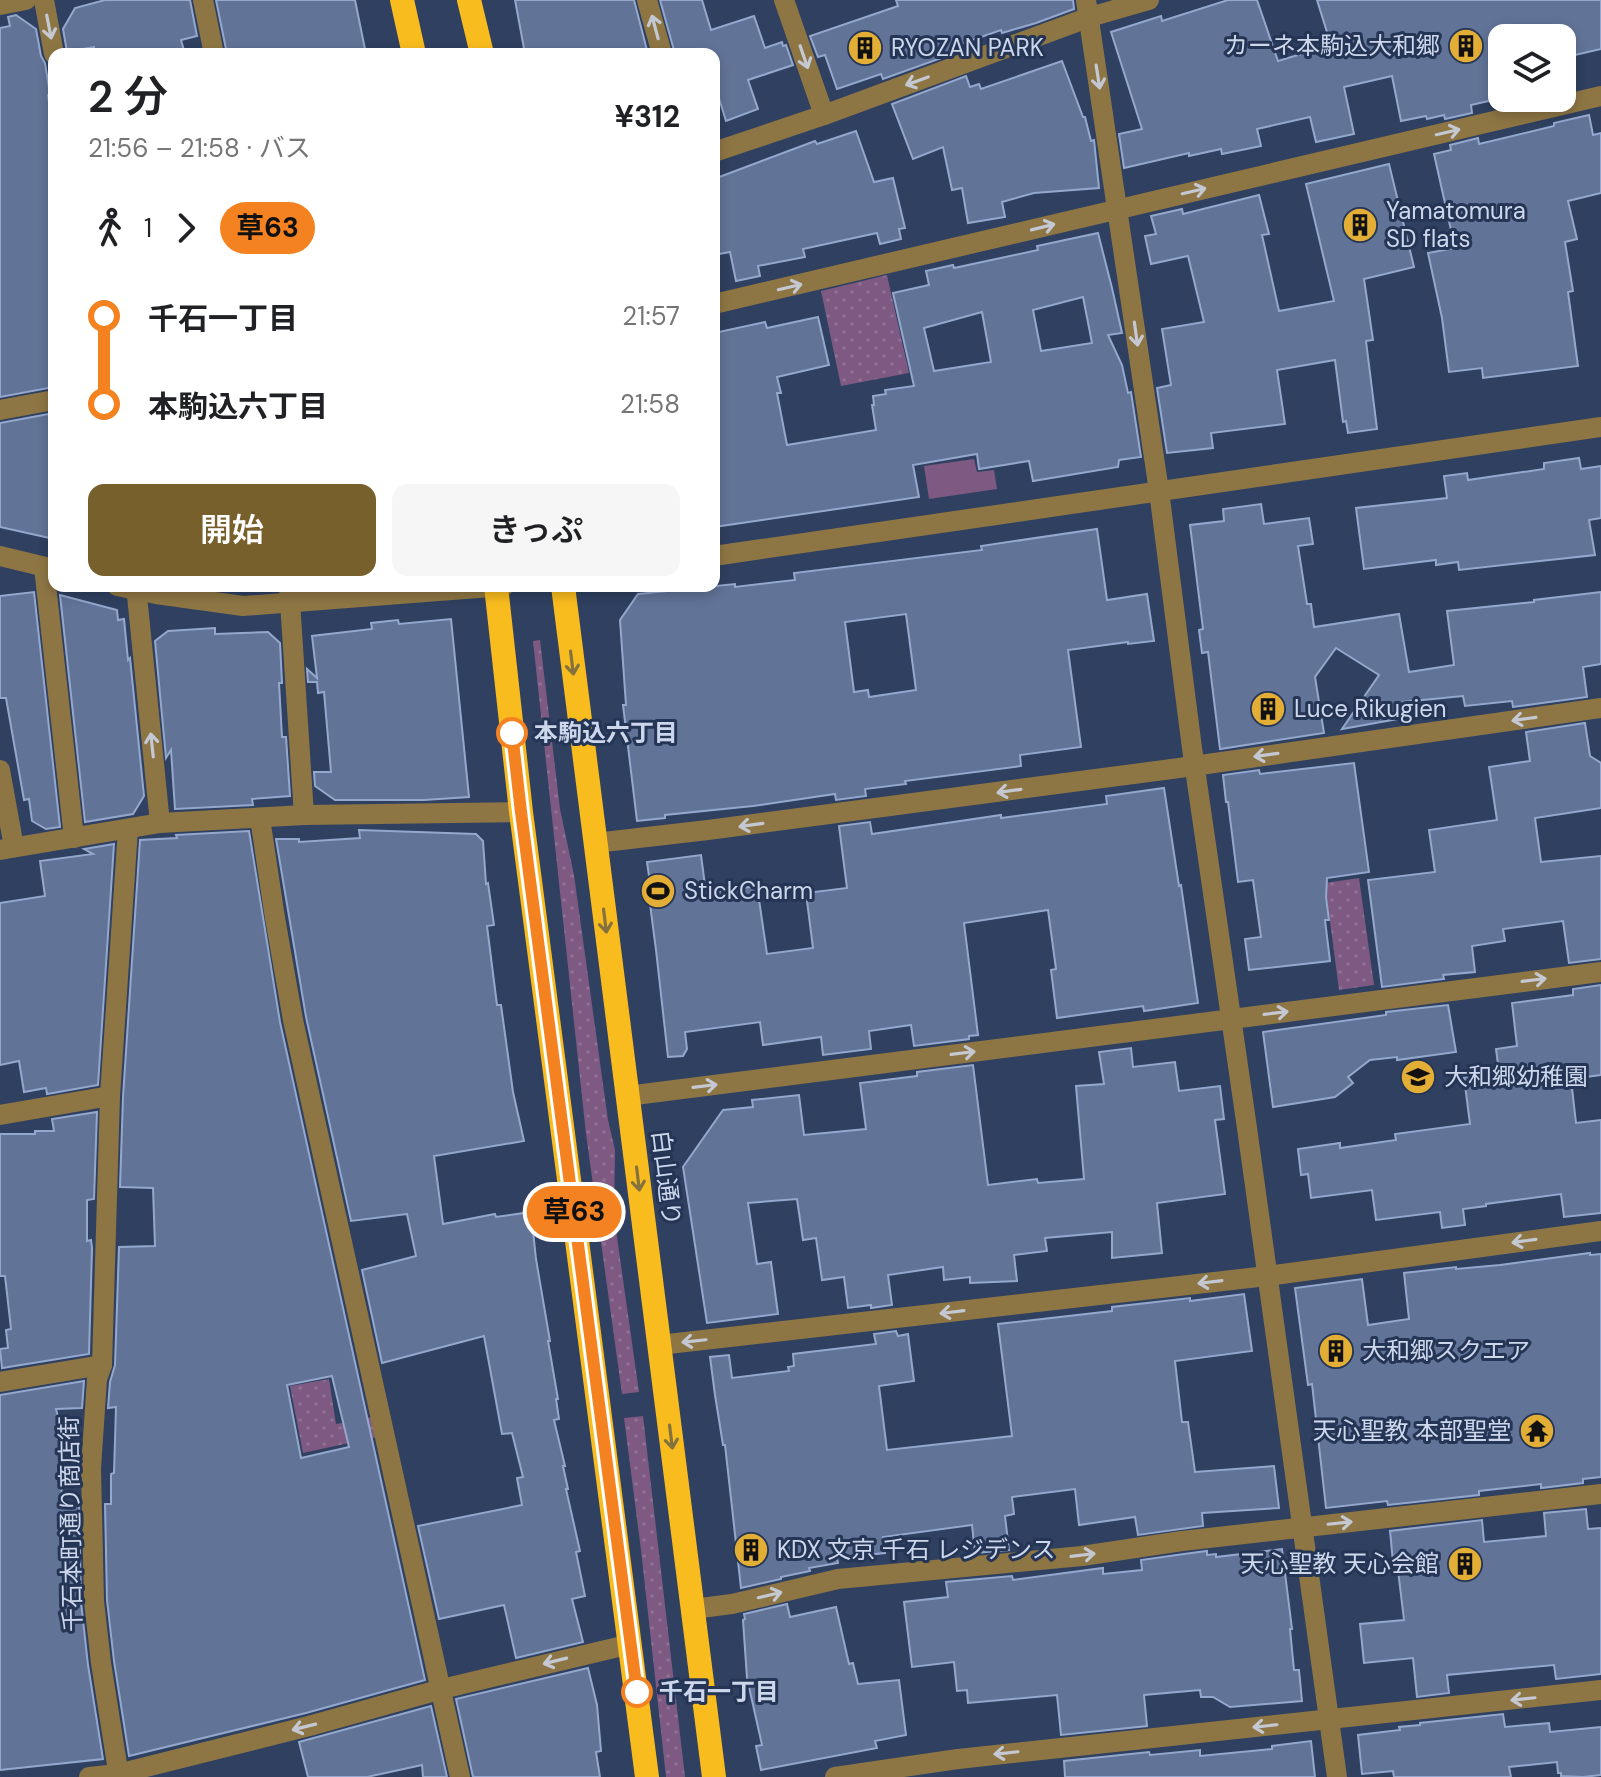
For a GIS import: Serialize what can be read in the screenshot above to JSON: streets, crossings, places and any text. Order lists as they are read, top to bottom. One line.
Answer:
{"streets":{"highway":["白山通り"],"street":["千石本町通り商店街"]},"places":{"building":["カーネ本駒込大和郷","RYOZAN PARK","Yamatomura SD flats","Luce Rikugien","大和郷スクエア","KDX 文京 千石 レジデンス","天心聖教 天心会館"],"other":["本駒込六丁目","千石一丁目"],"sports":["StickCharm"],"school or university":["大和郷幼稚園"],"temple":["天心聖教 本部聖堂"]},"lines":["bus line 草63"],"page":{"on_map":"草63","heading":["2 分","21:56 – 21:58 · バス","¥312"],"legs":["1","草63"],"list":[{"name":"千石一丁目","value":"21:57"},{"name":"本駒込六丁目","value":"21:58"}],"buttons":["開始","きっぷ"]}}
